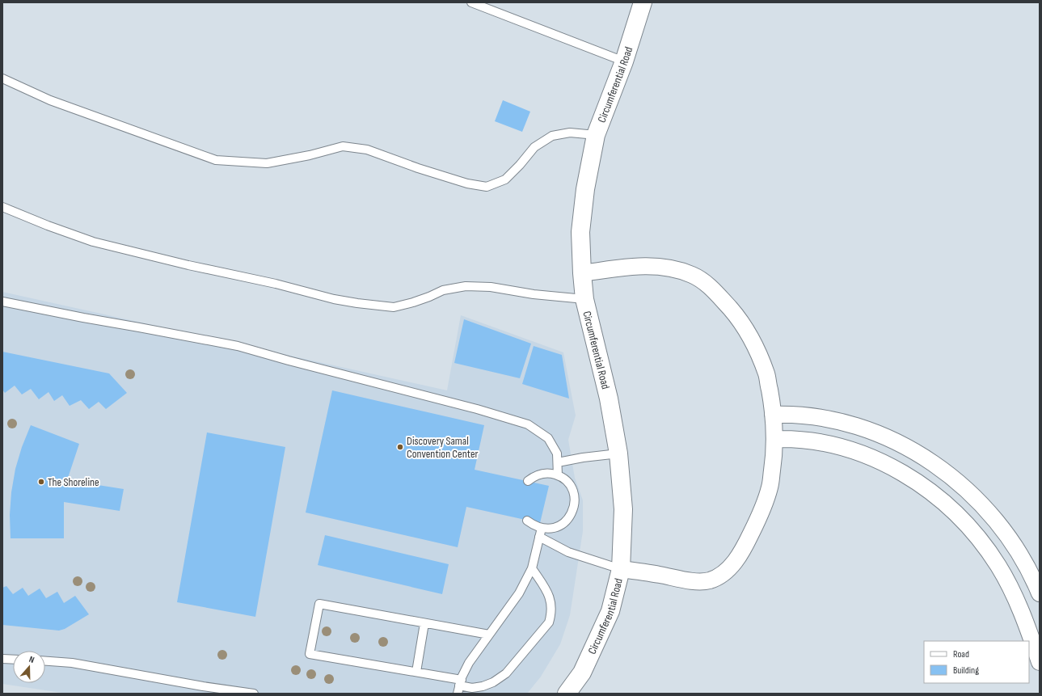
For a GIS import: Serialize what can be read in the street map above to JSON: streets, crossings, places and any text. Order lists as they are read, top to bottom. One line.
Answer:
{"streets":{"main road":["Circumferential Road"]},"places":["Discovery Samal Convention Center","The Shoreline"],"legend":["Road","Building"],"north":"top"}
